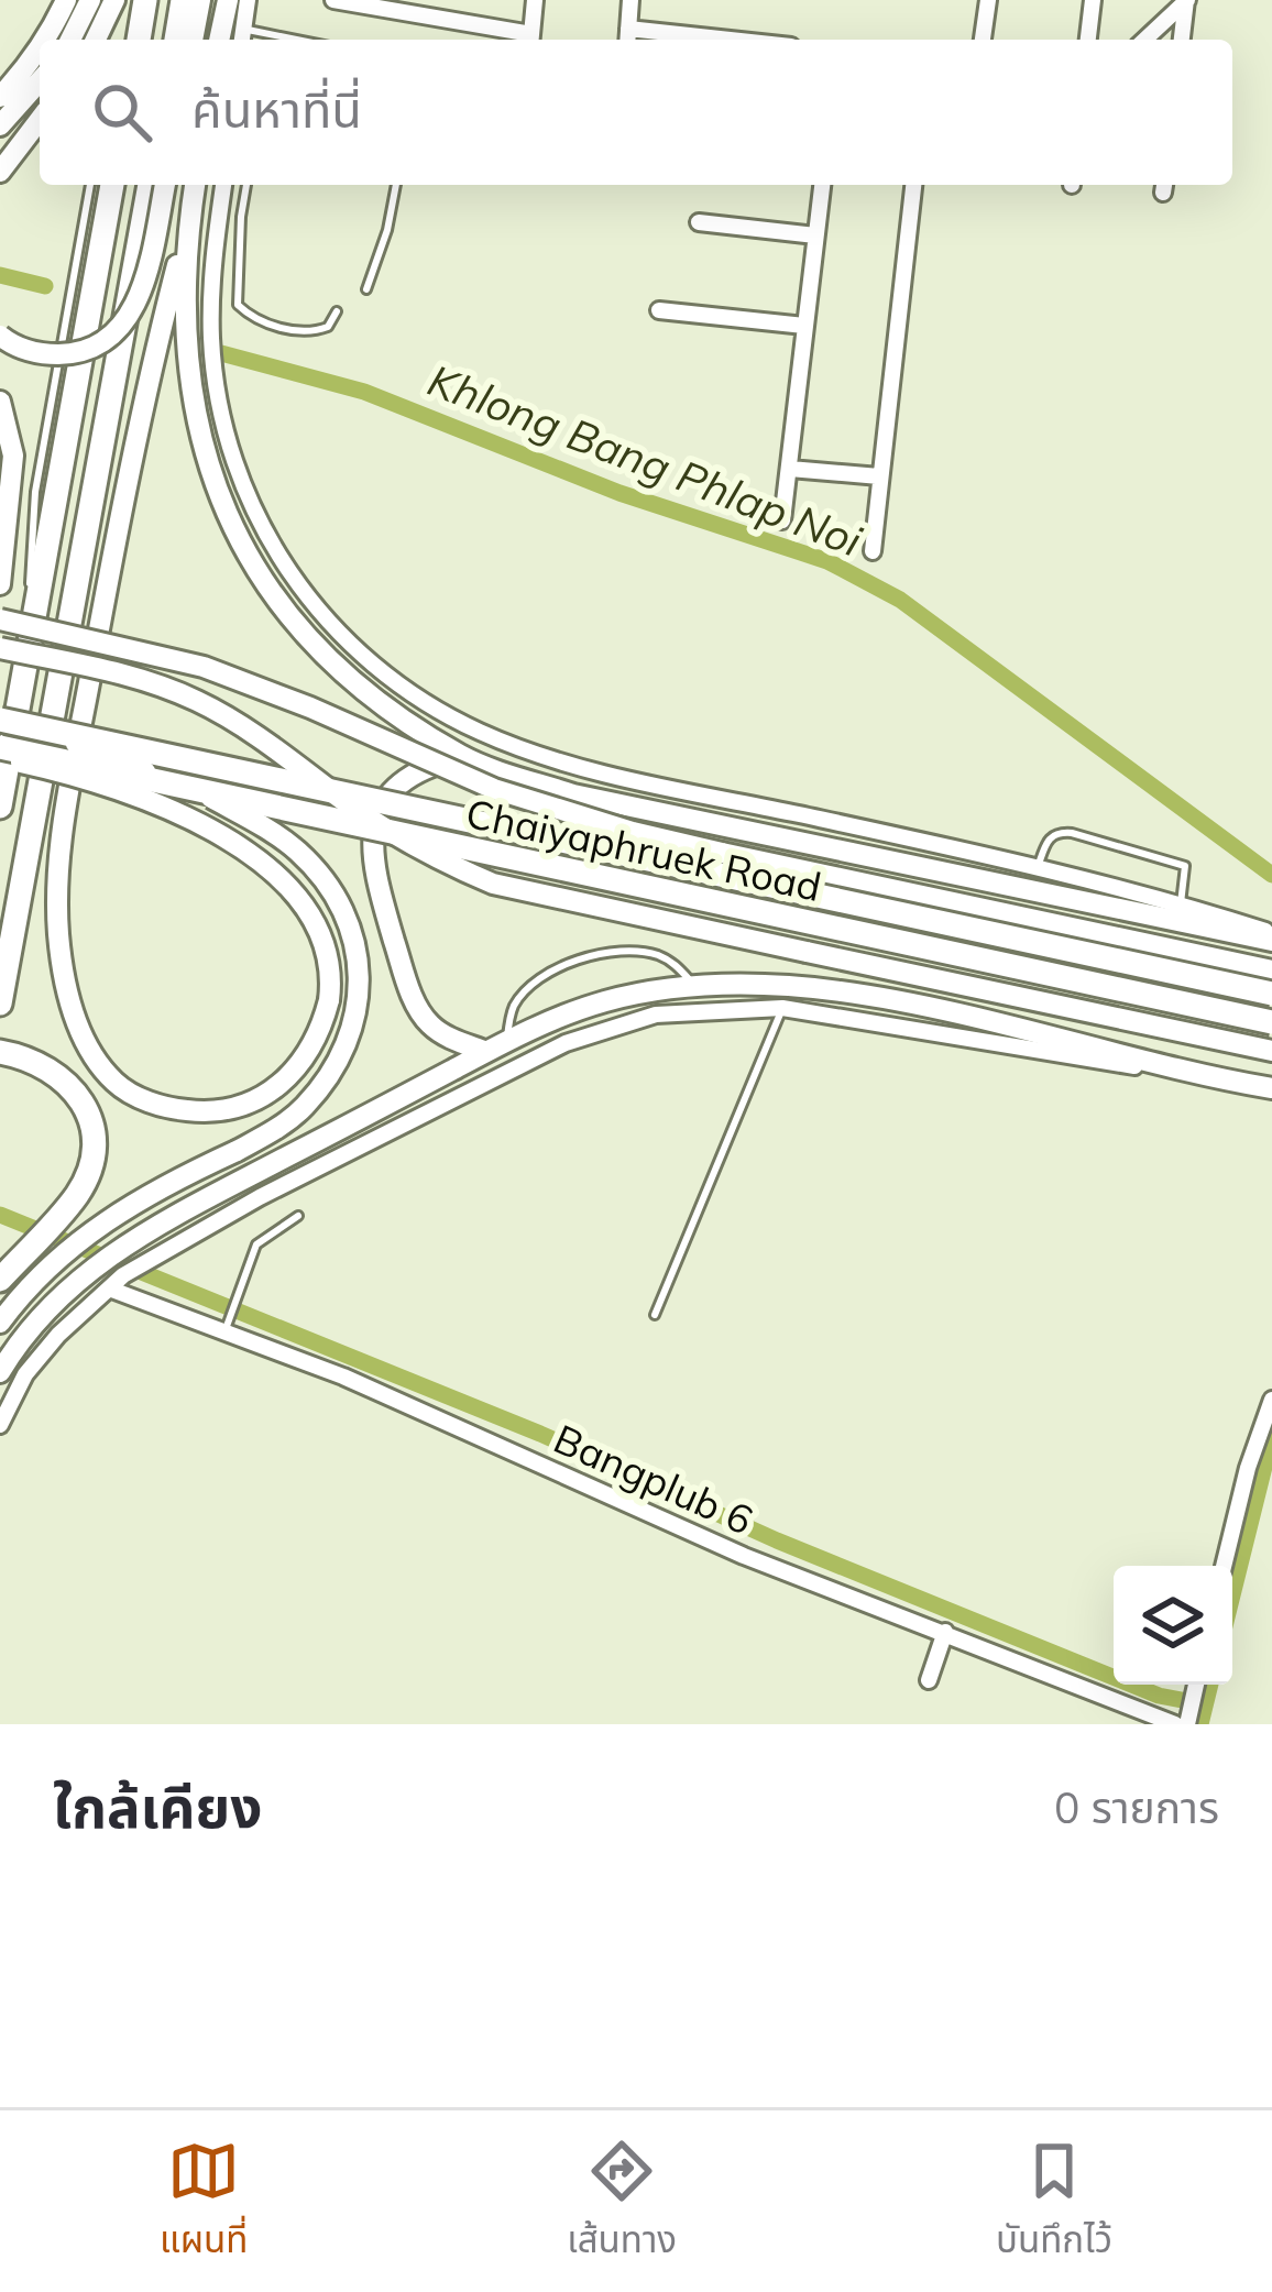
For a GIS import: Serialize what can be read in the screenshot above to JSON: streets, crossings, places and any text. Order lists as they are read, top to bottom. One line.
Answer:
{"streets":{"main road":["Chaiyaphruek Road"],"street":["Bangplub 6"]},"water":["Khlong Bang Phlap Noi"],"page":{"search":"ค้นหาที่นี่","heading":["ใกล้เคียง","0 รายการ"],"nav":["แผนที่","เส้นทาง","บันทึกไว้"]}}
